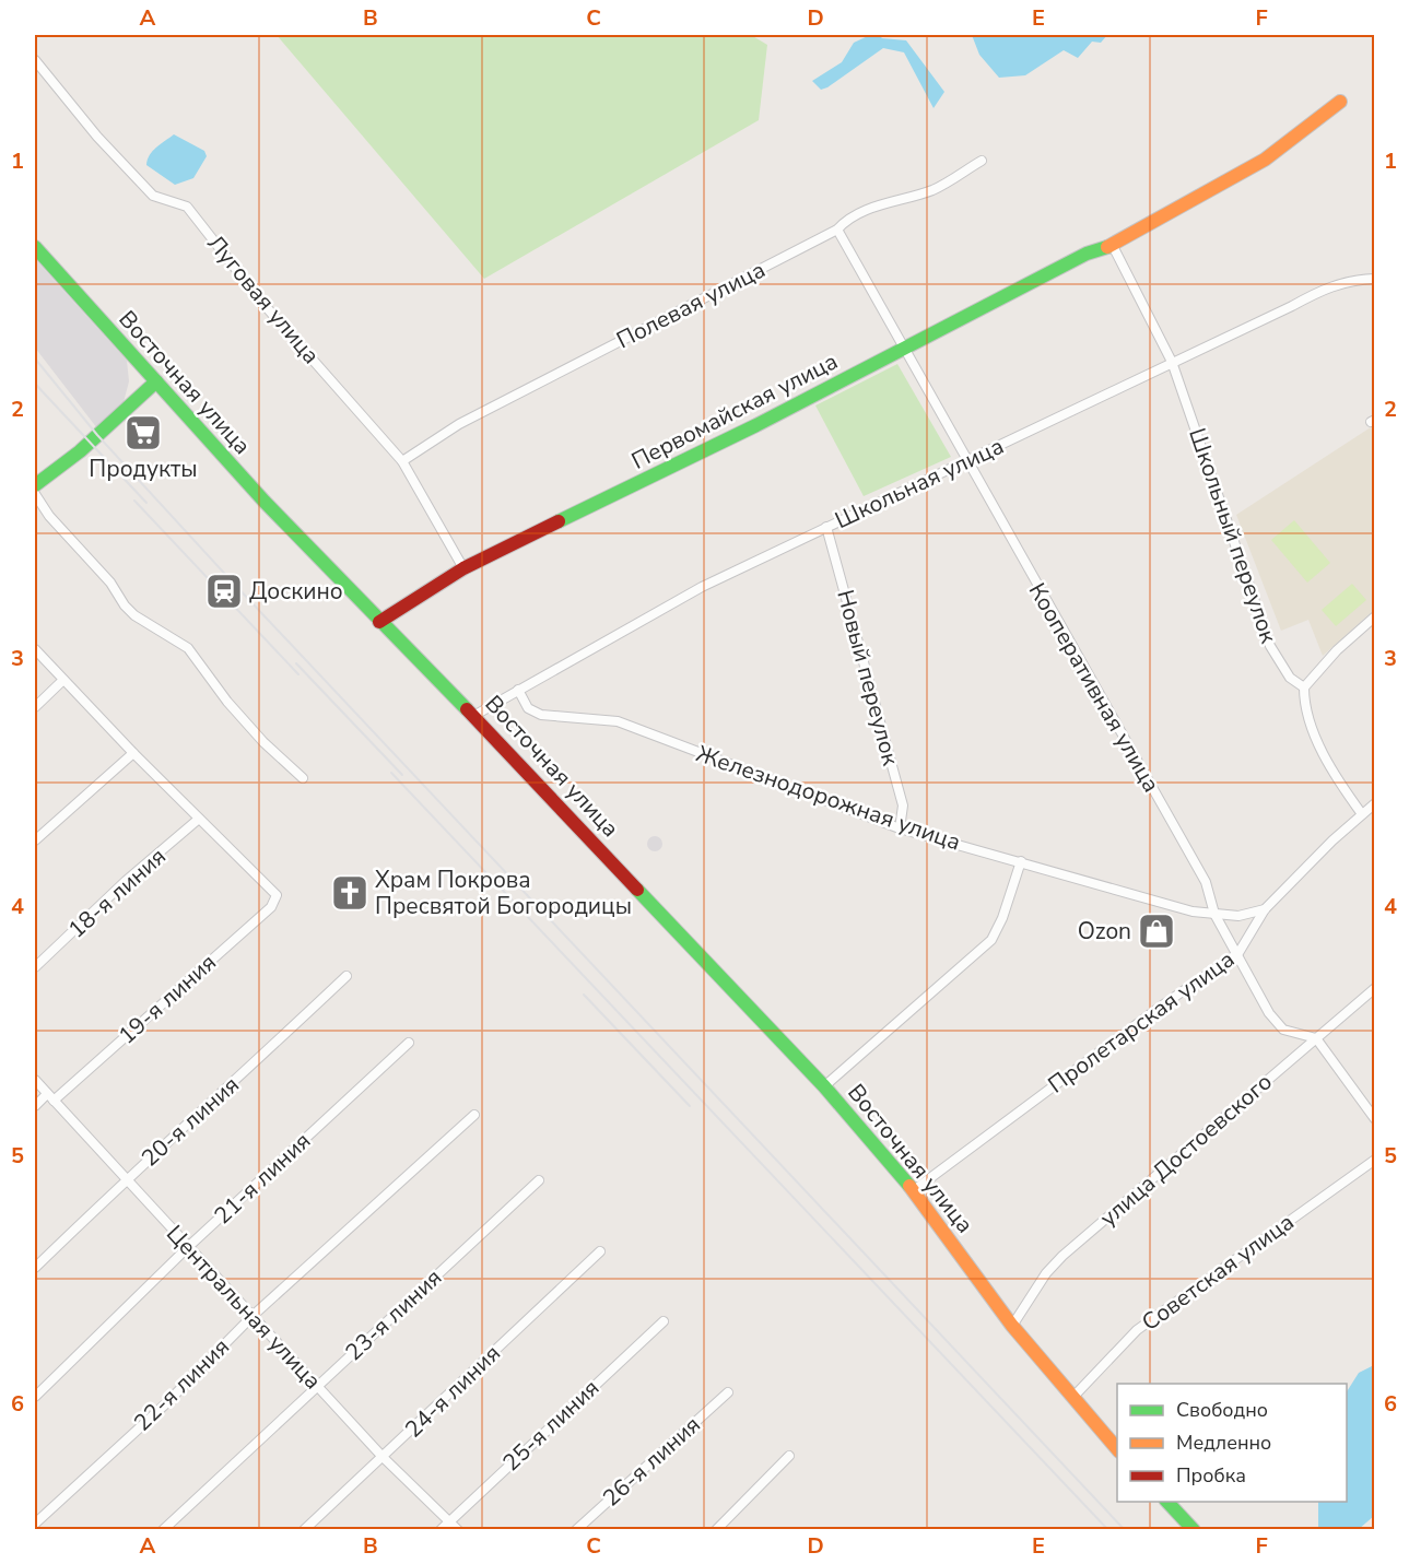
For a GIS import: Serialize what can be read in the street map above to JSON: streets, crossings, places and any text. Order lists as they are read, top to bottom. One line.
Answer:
{"streets":{"main road":["Восточная улица","Первомайская улица"],"street":["Луговая улица","Полевая улица","Школьная улица","Школьный переулок","Новый переулок","Кооперативная улица","Железнодорожная улица","18-я линия","19-я линия","Пролетарская улица","20-я линия","улица Достоевского","21-я линия","Советская улица","Центральная улица","23-я линия","22-я линия","24-я линия","25-я линия","26-я линия"]},"crossings":[["Луговая улица","Полевая улица"],["Луговая улица","Первомайская улица"],["Полевая улица","Кооперативная улица"],["Восточная улица","Первомайская улица"],["Восточная улица","Школьная улица"],["Восточная улица","Пролетарская улица"],["Восточная улица","улица Достоевского"],["Восточная улица","Советская улица"],["Первомайская улица","Школьный переулок"],["Первомайская улица","Кооперативная улица"],["Школьная улица","Школьный переулок"],["Школьная улица","Новый переулок"],["Школьная улица","Кооперативная улица"],["Школьная улица","Железнодорожная улица"],["Новый переулок","Железнодорожная улица"],["Кооперативная улица","Железнодорожная улица"],["Кооперативная улица","Пролетарская улица"],["Кооперативная улица","улица Достоевского"],["Железнодорожная улица","Пролетарская улица"],["18-я линия","19-я линия"],["19-я линия","Центральная улица"],["20-я линия","Центральная улица"],["21-я линия","Центральная улица"],["Центральная улица","23-я линия"],["Центральная улица","22-я линия"],["Центральная улица","24-я линия"],["Центральная улица","25-я линия"]],"places":{"supermarket":["Продукты"],"station":["Доскино"],"church":["Храм Покрова Пресвятой Богородицы"],"shop":["Ozon"]},"legend":["Свободно","Медленно","Пробка"],"grid":{"columns":["A","B","C","D","E","F"],"rows":["1","2","3","4","5","6"]}}
